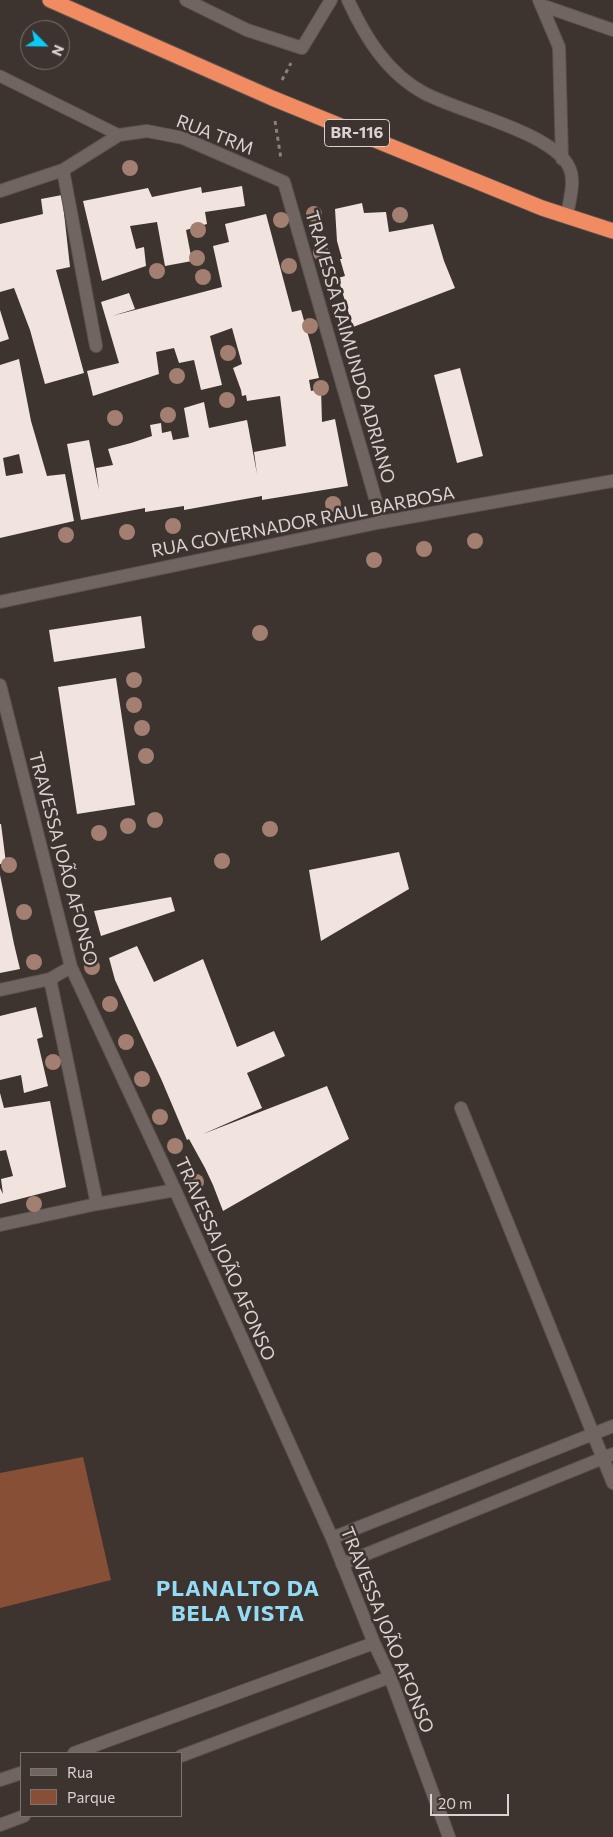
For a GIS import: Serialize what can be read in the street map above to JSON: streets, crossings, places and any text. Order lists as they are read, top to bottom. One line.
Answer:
{"streets":{"highway":["BR-116"],"street":["RUA TRM","TRAVESSA RAIMUNDO ADRIANO","RUA GOVERNADOR RAUL BARBOSA","TRAVESSA JOÃO AFONSO"]},"crossings":[["BR-116","RUA TRM"],["RUA TRM","TRAVESSA RAIMUNDO ADRIANO"],["TRAVESSA RAIMUNDO ADRIANO","RUA GOVERNADOR RAUL BARBOSA"]],"districts":["PLANALTO DA BELA VISTA"],"legend":["Rua","Parque"],"scale_bar":"20 m","north":"bottom right"}
